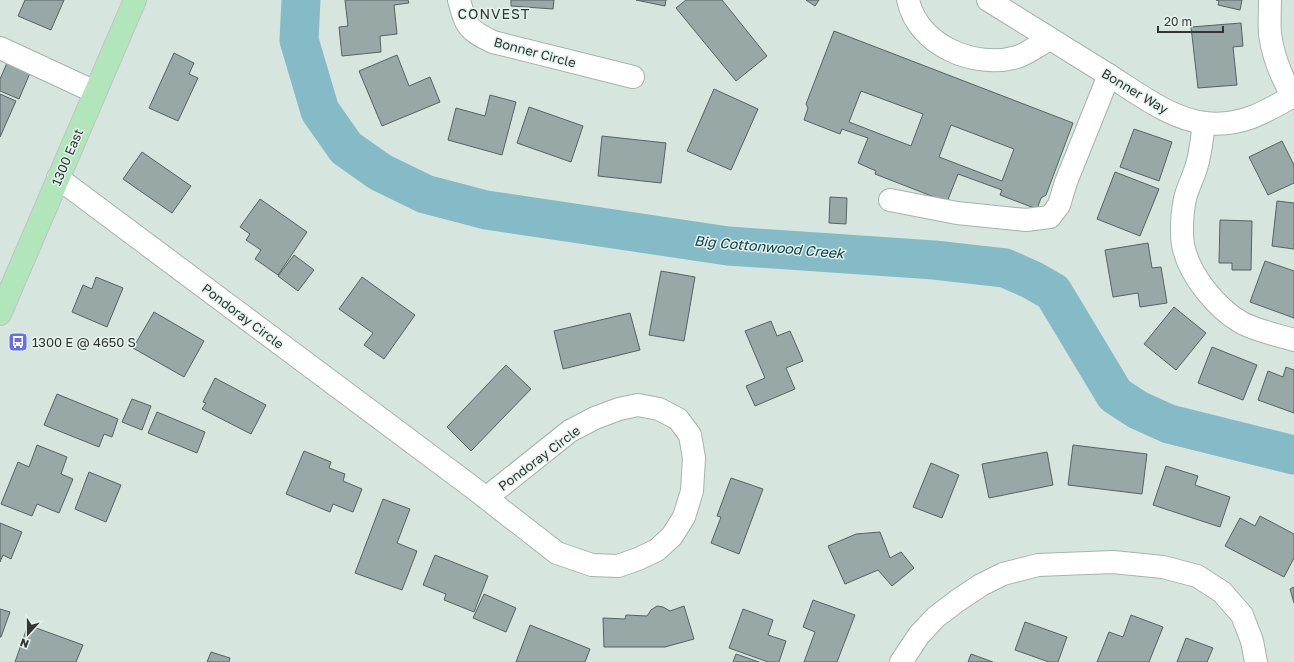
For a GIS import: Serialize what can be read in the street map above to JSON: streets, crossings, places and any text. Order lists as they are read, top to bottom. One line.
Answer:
{"streets":{"main road":["1300 East"],"street":["Bonner Circle","Bonner Way","Pondoray Circle"]},"crossings":[["1300 East","Pondoray Circle"]],"districts":["CONVEST"],"water":["Big Cottonwood Creek"],"places":{"bus stop":["1300 E @ 4650 S"]},"scale_bar":"20 m","north":"bottom"}
